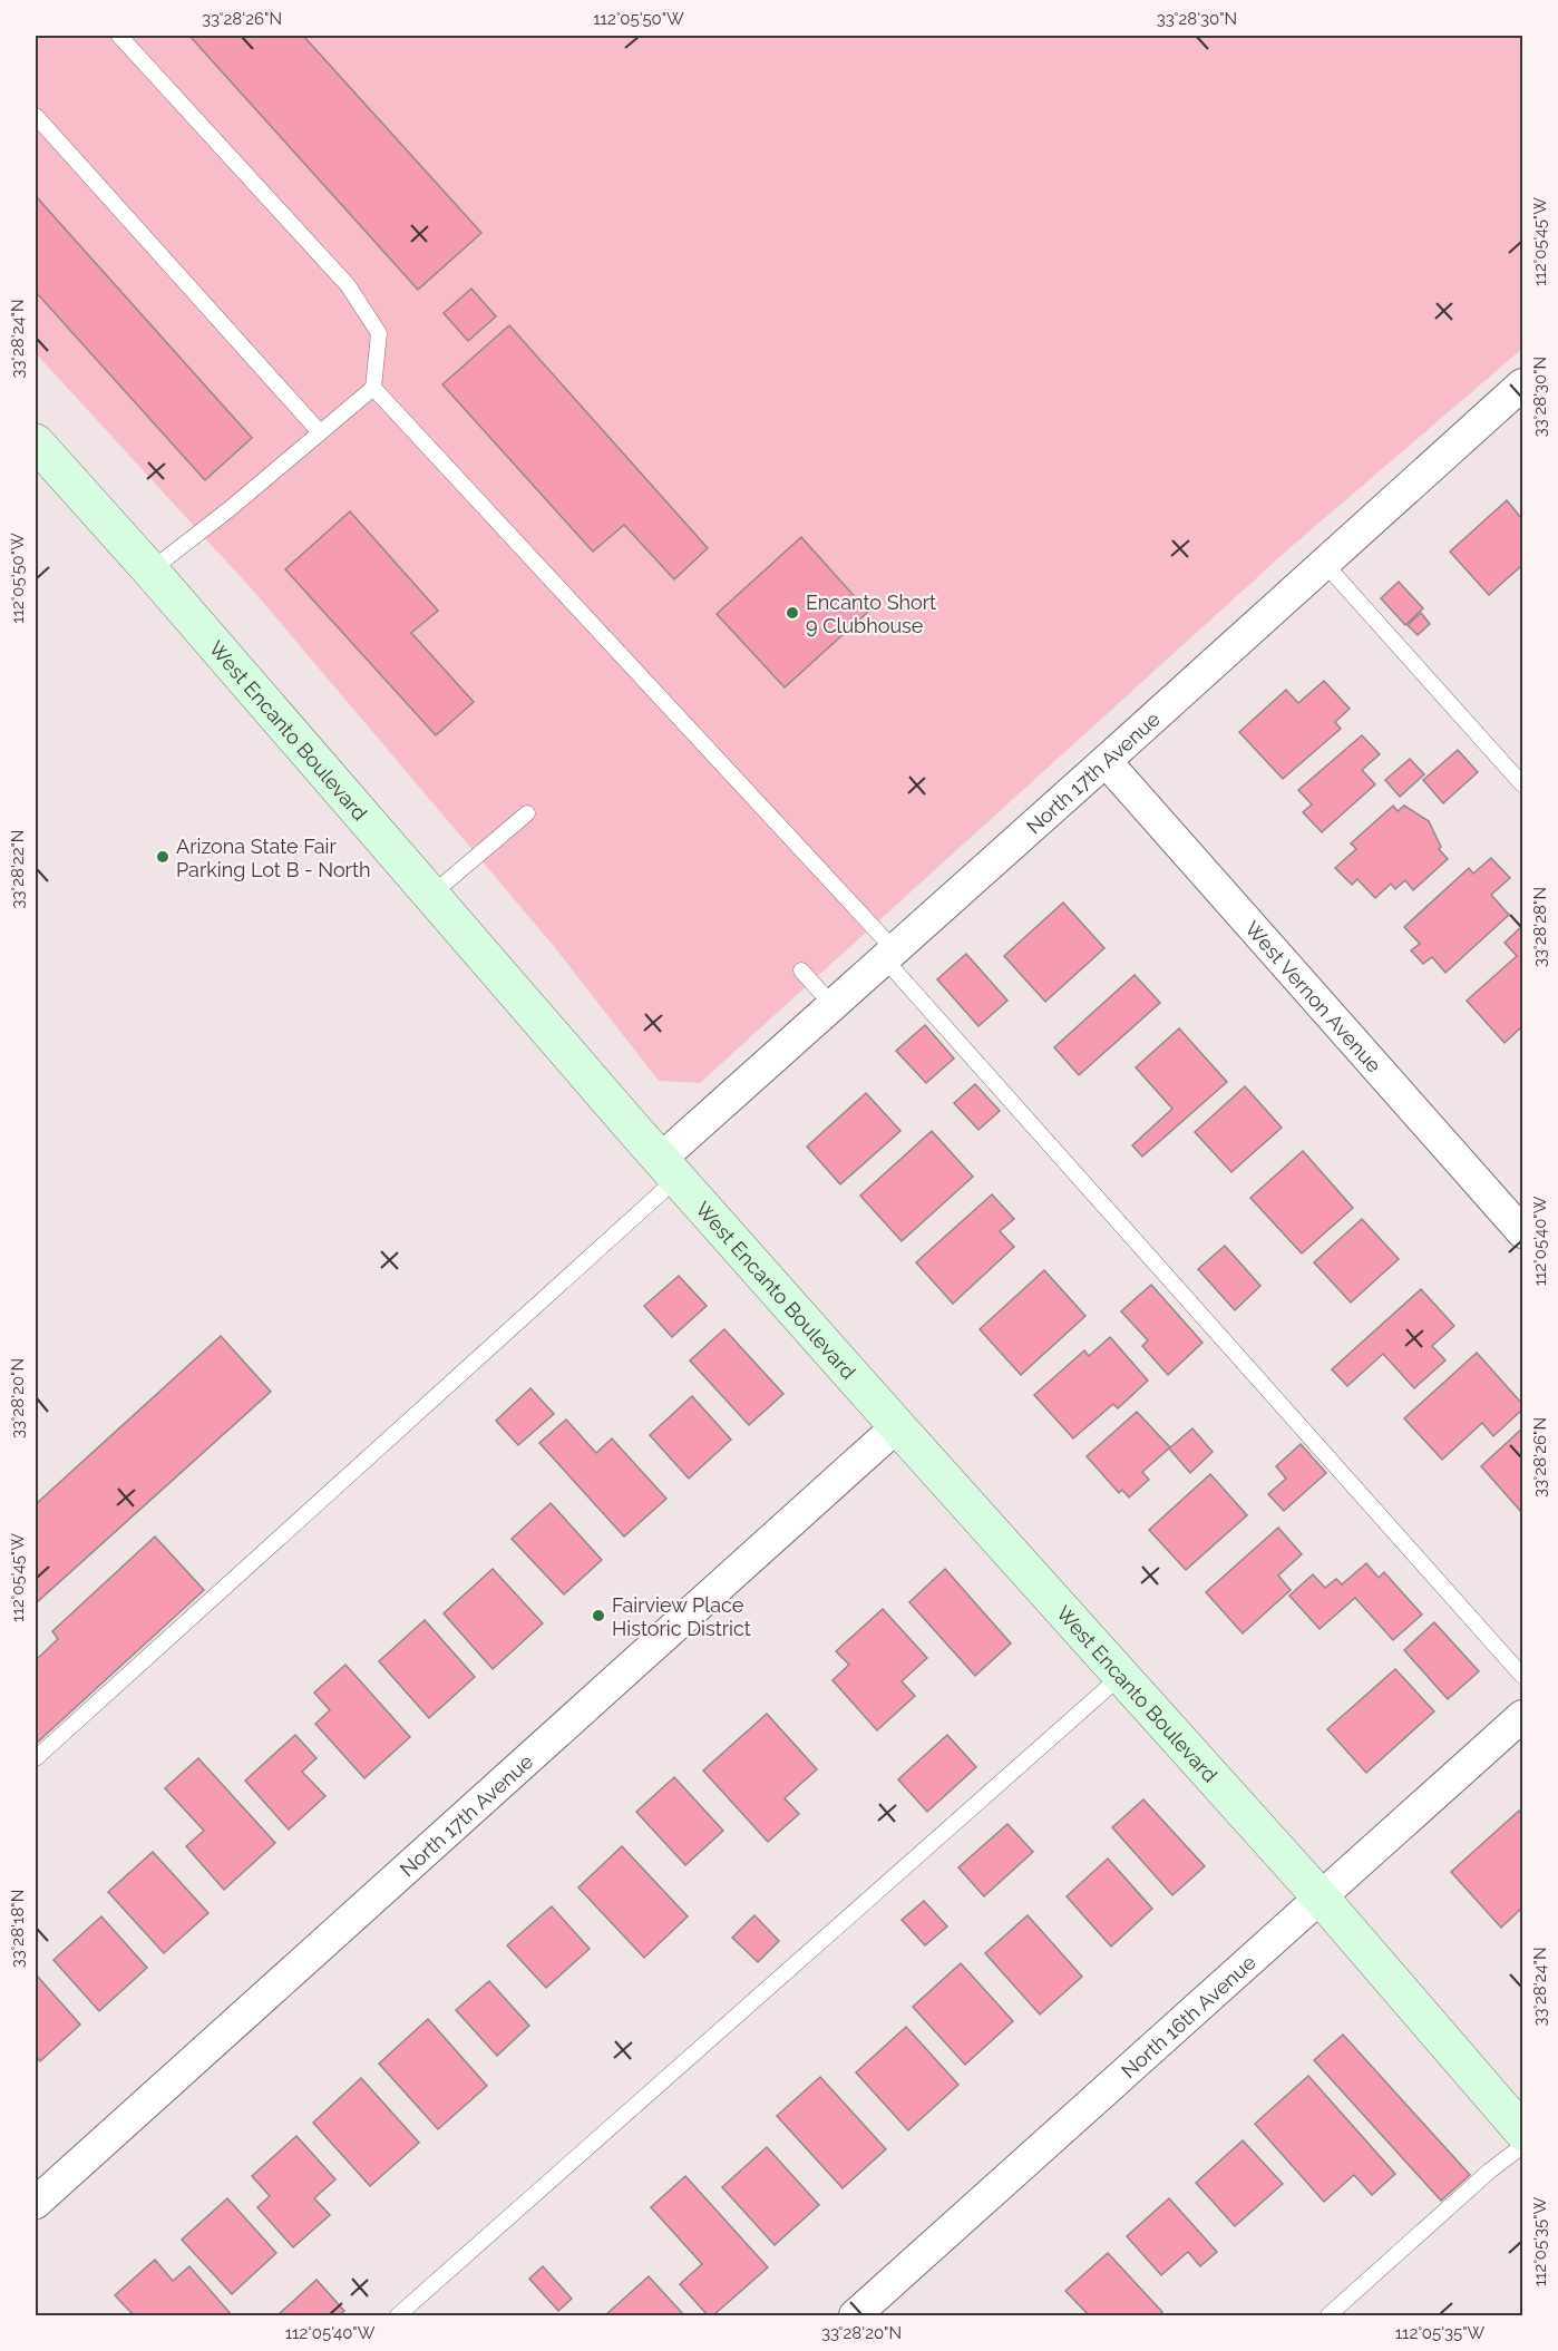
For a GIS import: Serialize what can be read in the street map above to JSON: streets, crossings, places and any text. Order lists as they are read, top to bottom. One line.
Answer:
{"streets":{"street":["West Encanto Boulevard","North 17th Avenue","West Vernon Avenue","North 16th Avenue"]},"crossings":[["West Encanto Boulevard","North 17th Avenue"],["West Encanto Boulevard","North 16th Avenue"],["North 17th Avenue","West Vernon Avenue"]],"places":["Encanto Short 9 Clubhouse","Arizona State Fair Parking Lot B - North","Fairview Place Historic District"],"coordinates":["33°28'26\"N","112°05'50\"W","33°28'30\"N","112°05'45\"W","33°28'24\"N","33°28'22\"N","33°28'28\"N","112°05'40\"W","33°28'20\"N","33°28'18\"N","112°05'35\"W"]}
